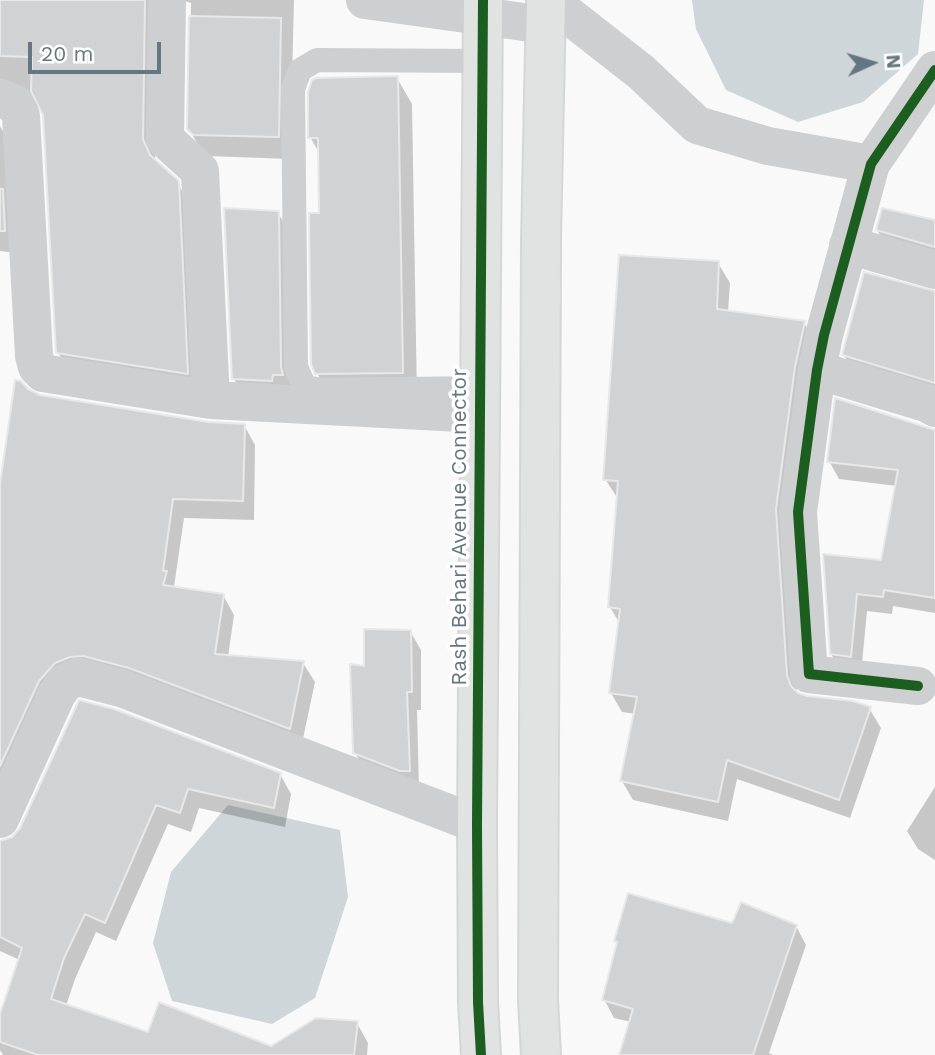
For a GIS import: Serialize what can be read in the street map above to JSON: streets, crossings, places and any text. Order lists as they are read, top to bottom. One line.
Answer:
{"streets":{"main road":["Rash Behari Avenue Connector"]},"scale_bar":"20 m","north":"right"}
